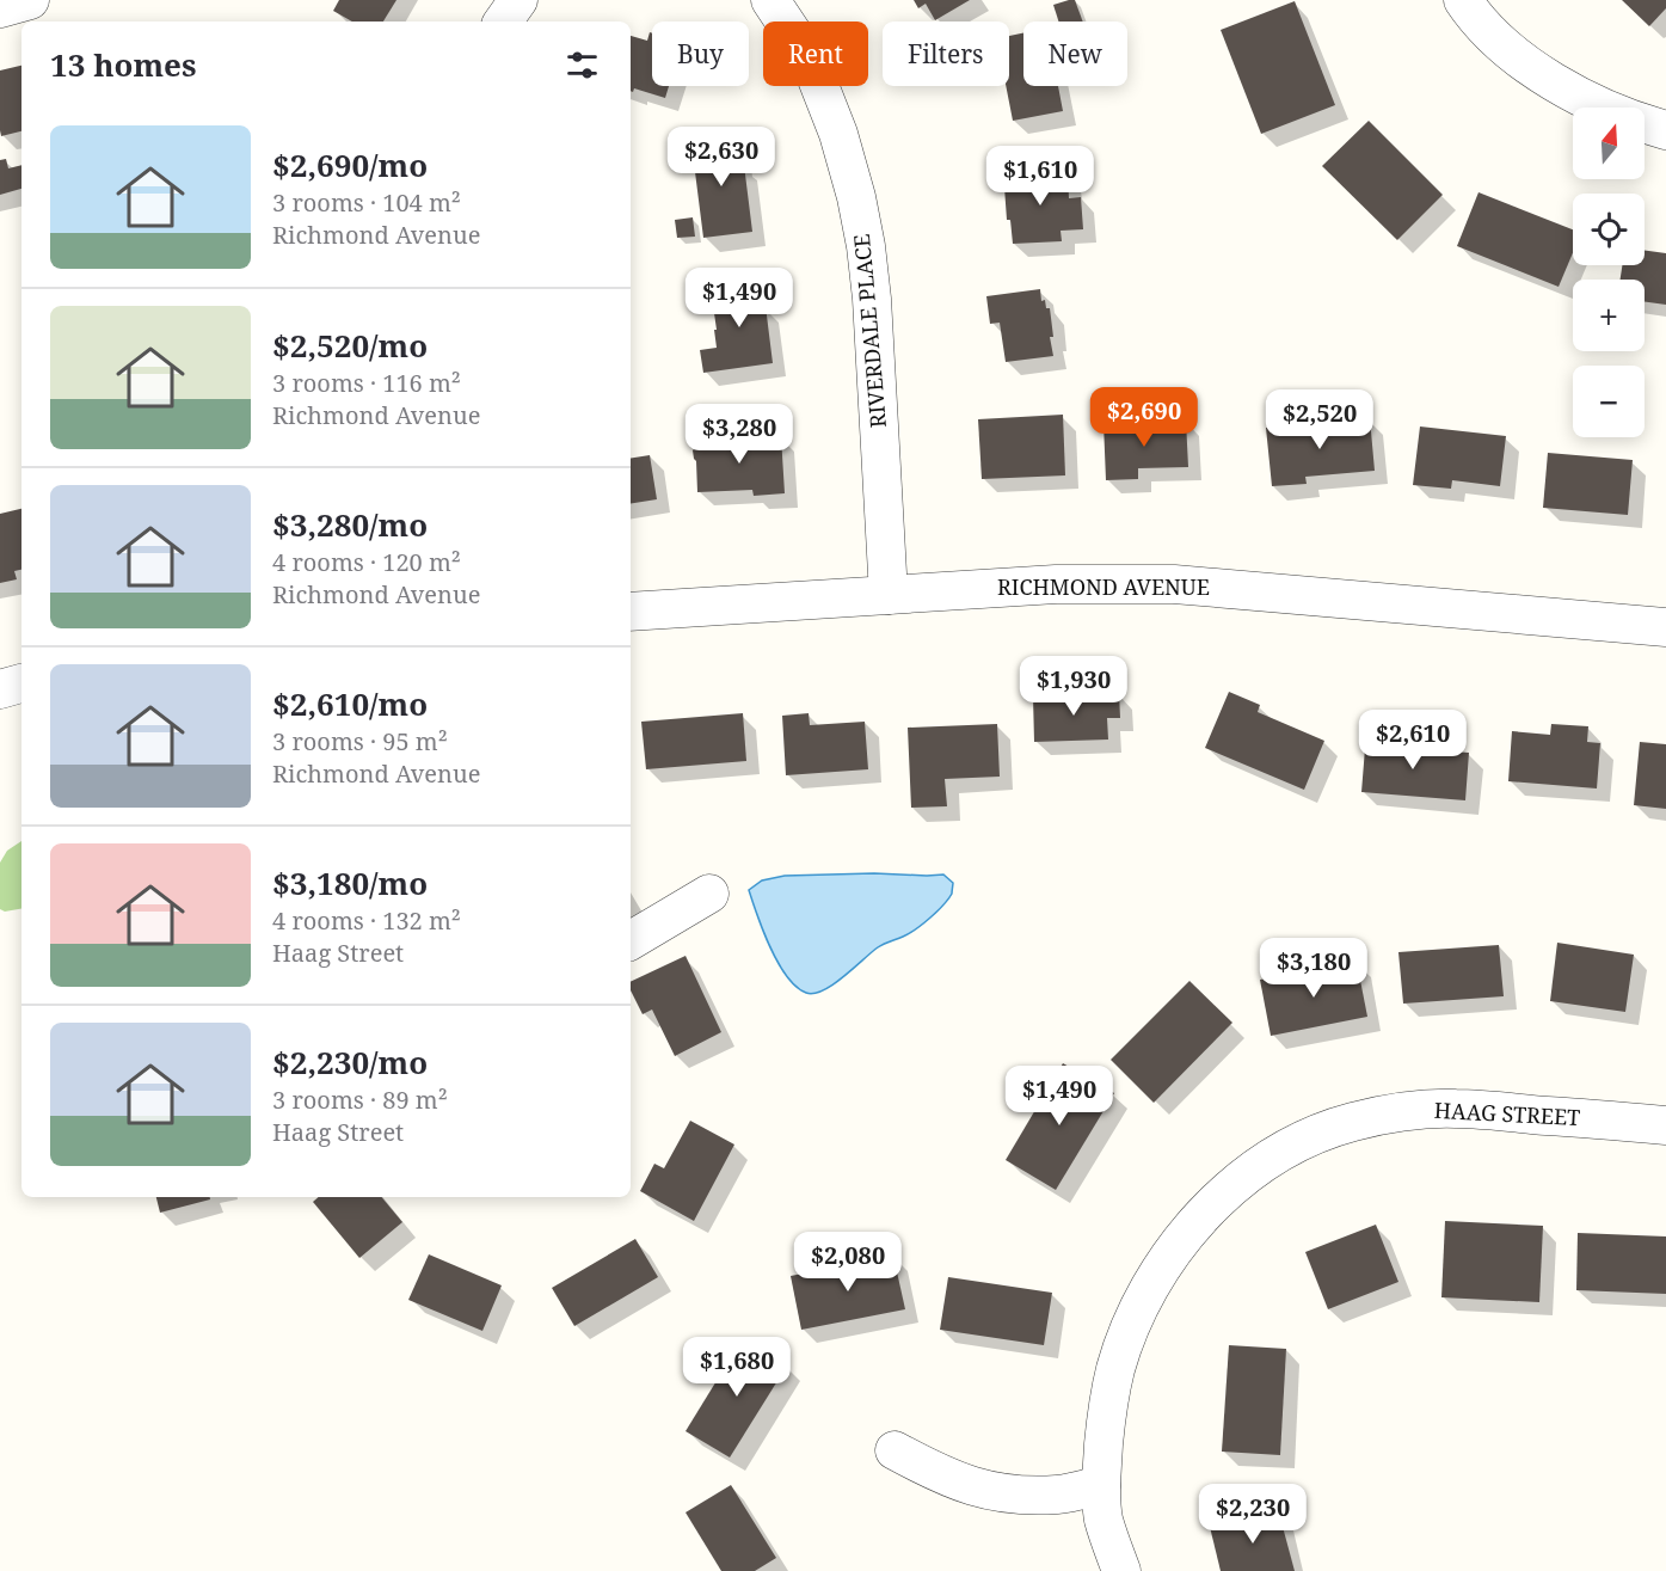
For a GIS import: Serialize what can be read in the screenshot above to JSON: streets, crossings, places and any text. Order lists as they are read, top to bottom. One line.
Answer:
{"streets":{"street":["RIVERDALE PLACE","RICHMOND AVENUE","HAAG STREET"]},"crossings":[["RIVERDALE PLACE","RICHMOND AVENUE"]],"north":"top","page":{"chip":["Buy","Rent","Filters","New"],"heading":"13 homes","map_buttons":["+","−"],"list":[{"name":"$2,690/mo","note":"3 rooms · 104 m² · Richmond Avenue"},{"name":"$2,520/mo","note":"3 rooms · 116 m² · Richmond Avenue"},{"name":"$3,280/mo","note":"4 rooms · 120 m² · Richmond Avenue"},{"name":"$2,610/mo","note":"3 rooms · 95 m² · Richmond Avenue"},{"name":"$3,180/mo","note":"4 rooms · 132 m² · Haag Street"},{"name":"$2,230/mo","note":"3 rooms · 89 m² · Haag Street"}],"price":["$2,630","$1,610","$1,490","$2,690","$2,520","$3,280","$1,930","$2,610","$3,180","$1,490","$2,080","$1,680","$2,230"]}}
